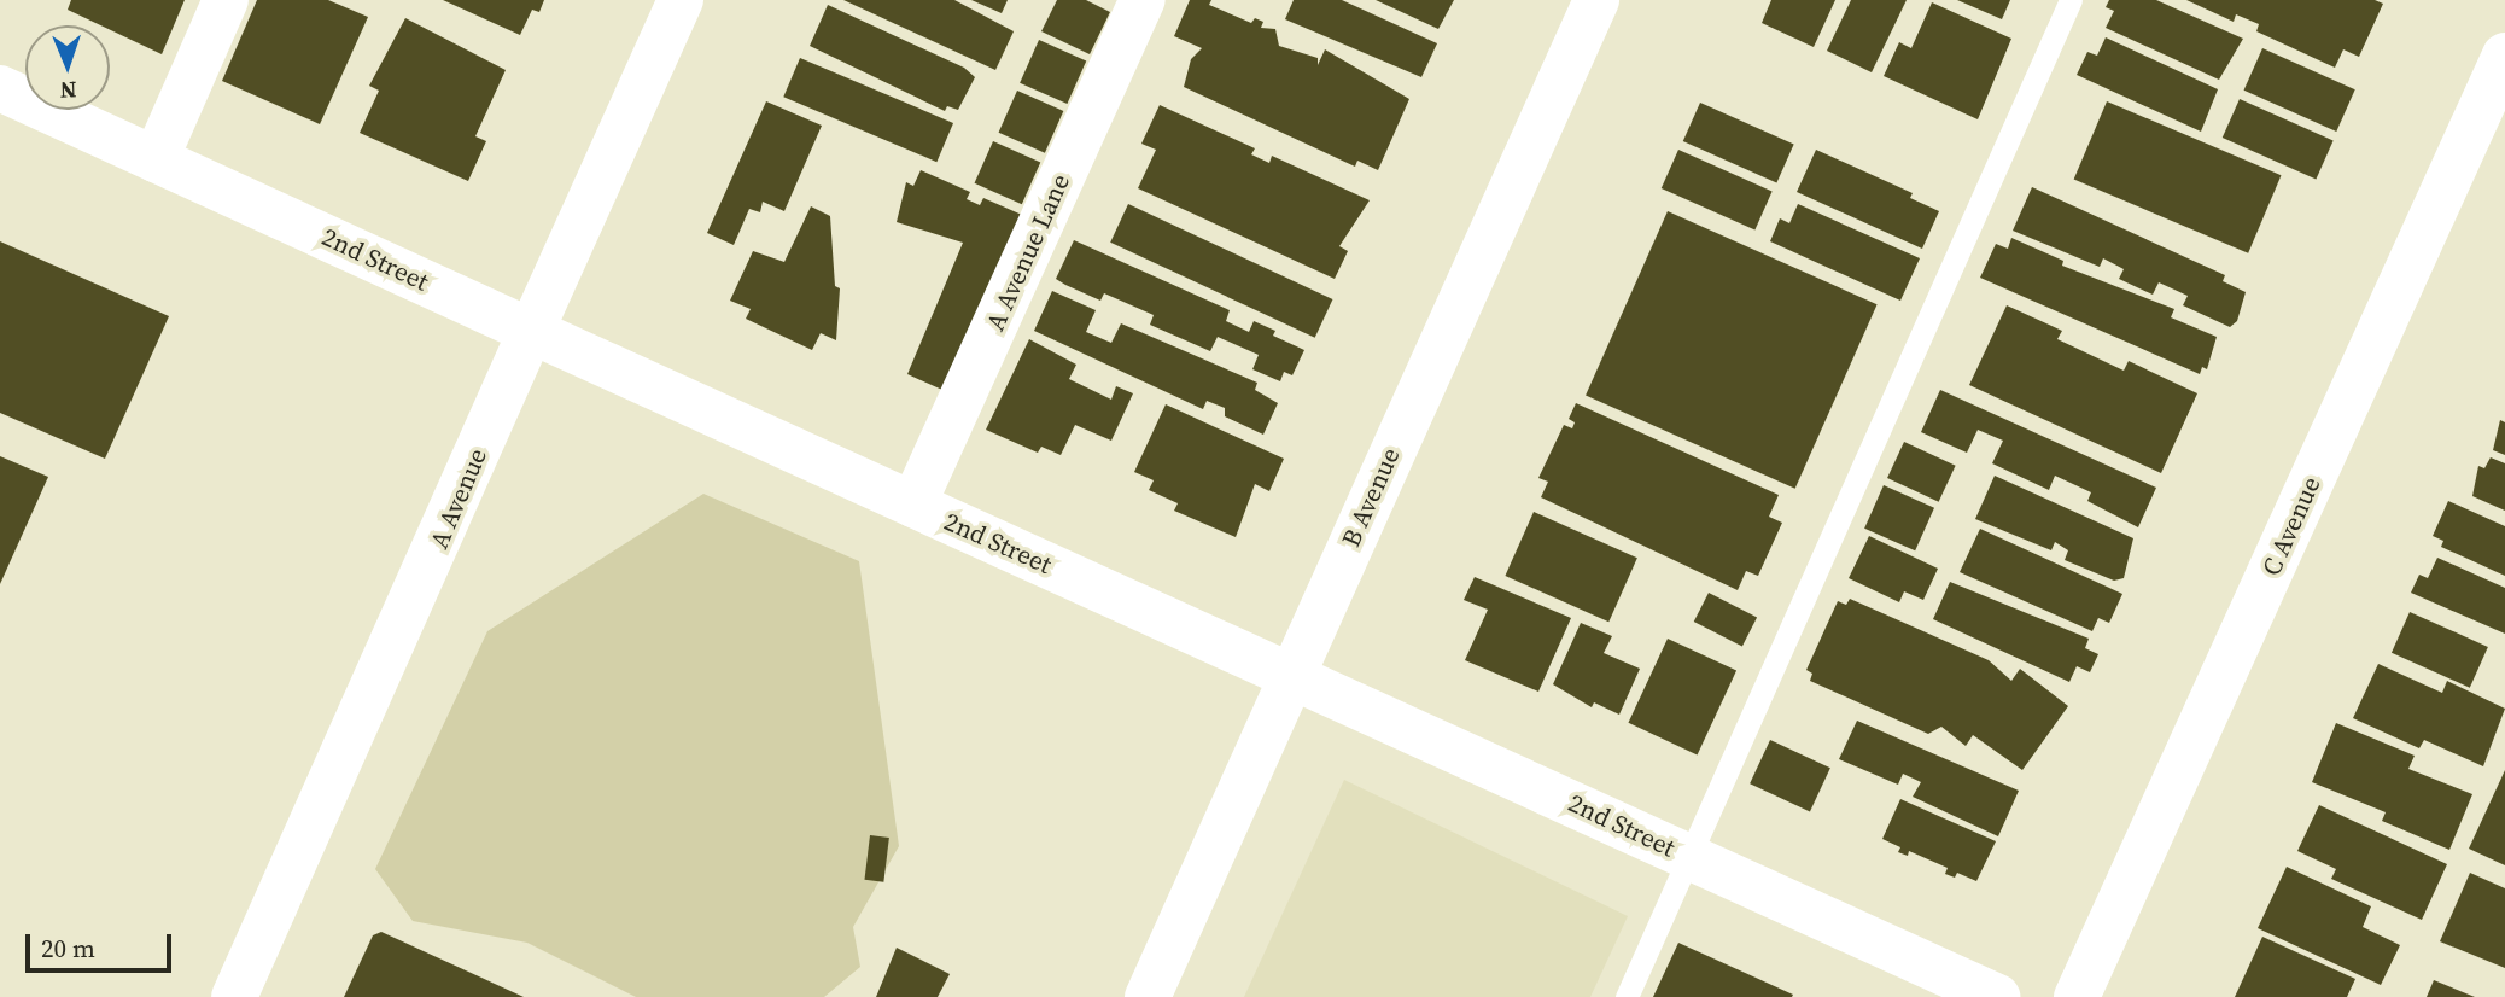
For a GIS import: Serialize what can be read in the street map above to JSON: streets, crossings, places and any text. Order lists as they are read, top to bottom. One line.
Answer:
{"streets":{"street":["A Avenue Lane","2nd Street","B Avenue","A Avenue","C Avenue"]},"crossings":[["A Avenue Lane","2nd Street"],["2nd Street","B Avenue"],["2nd Street","A Avenue"]],"scale_bar":"20 m","north":"bottom"}
